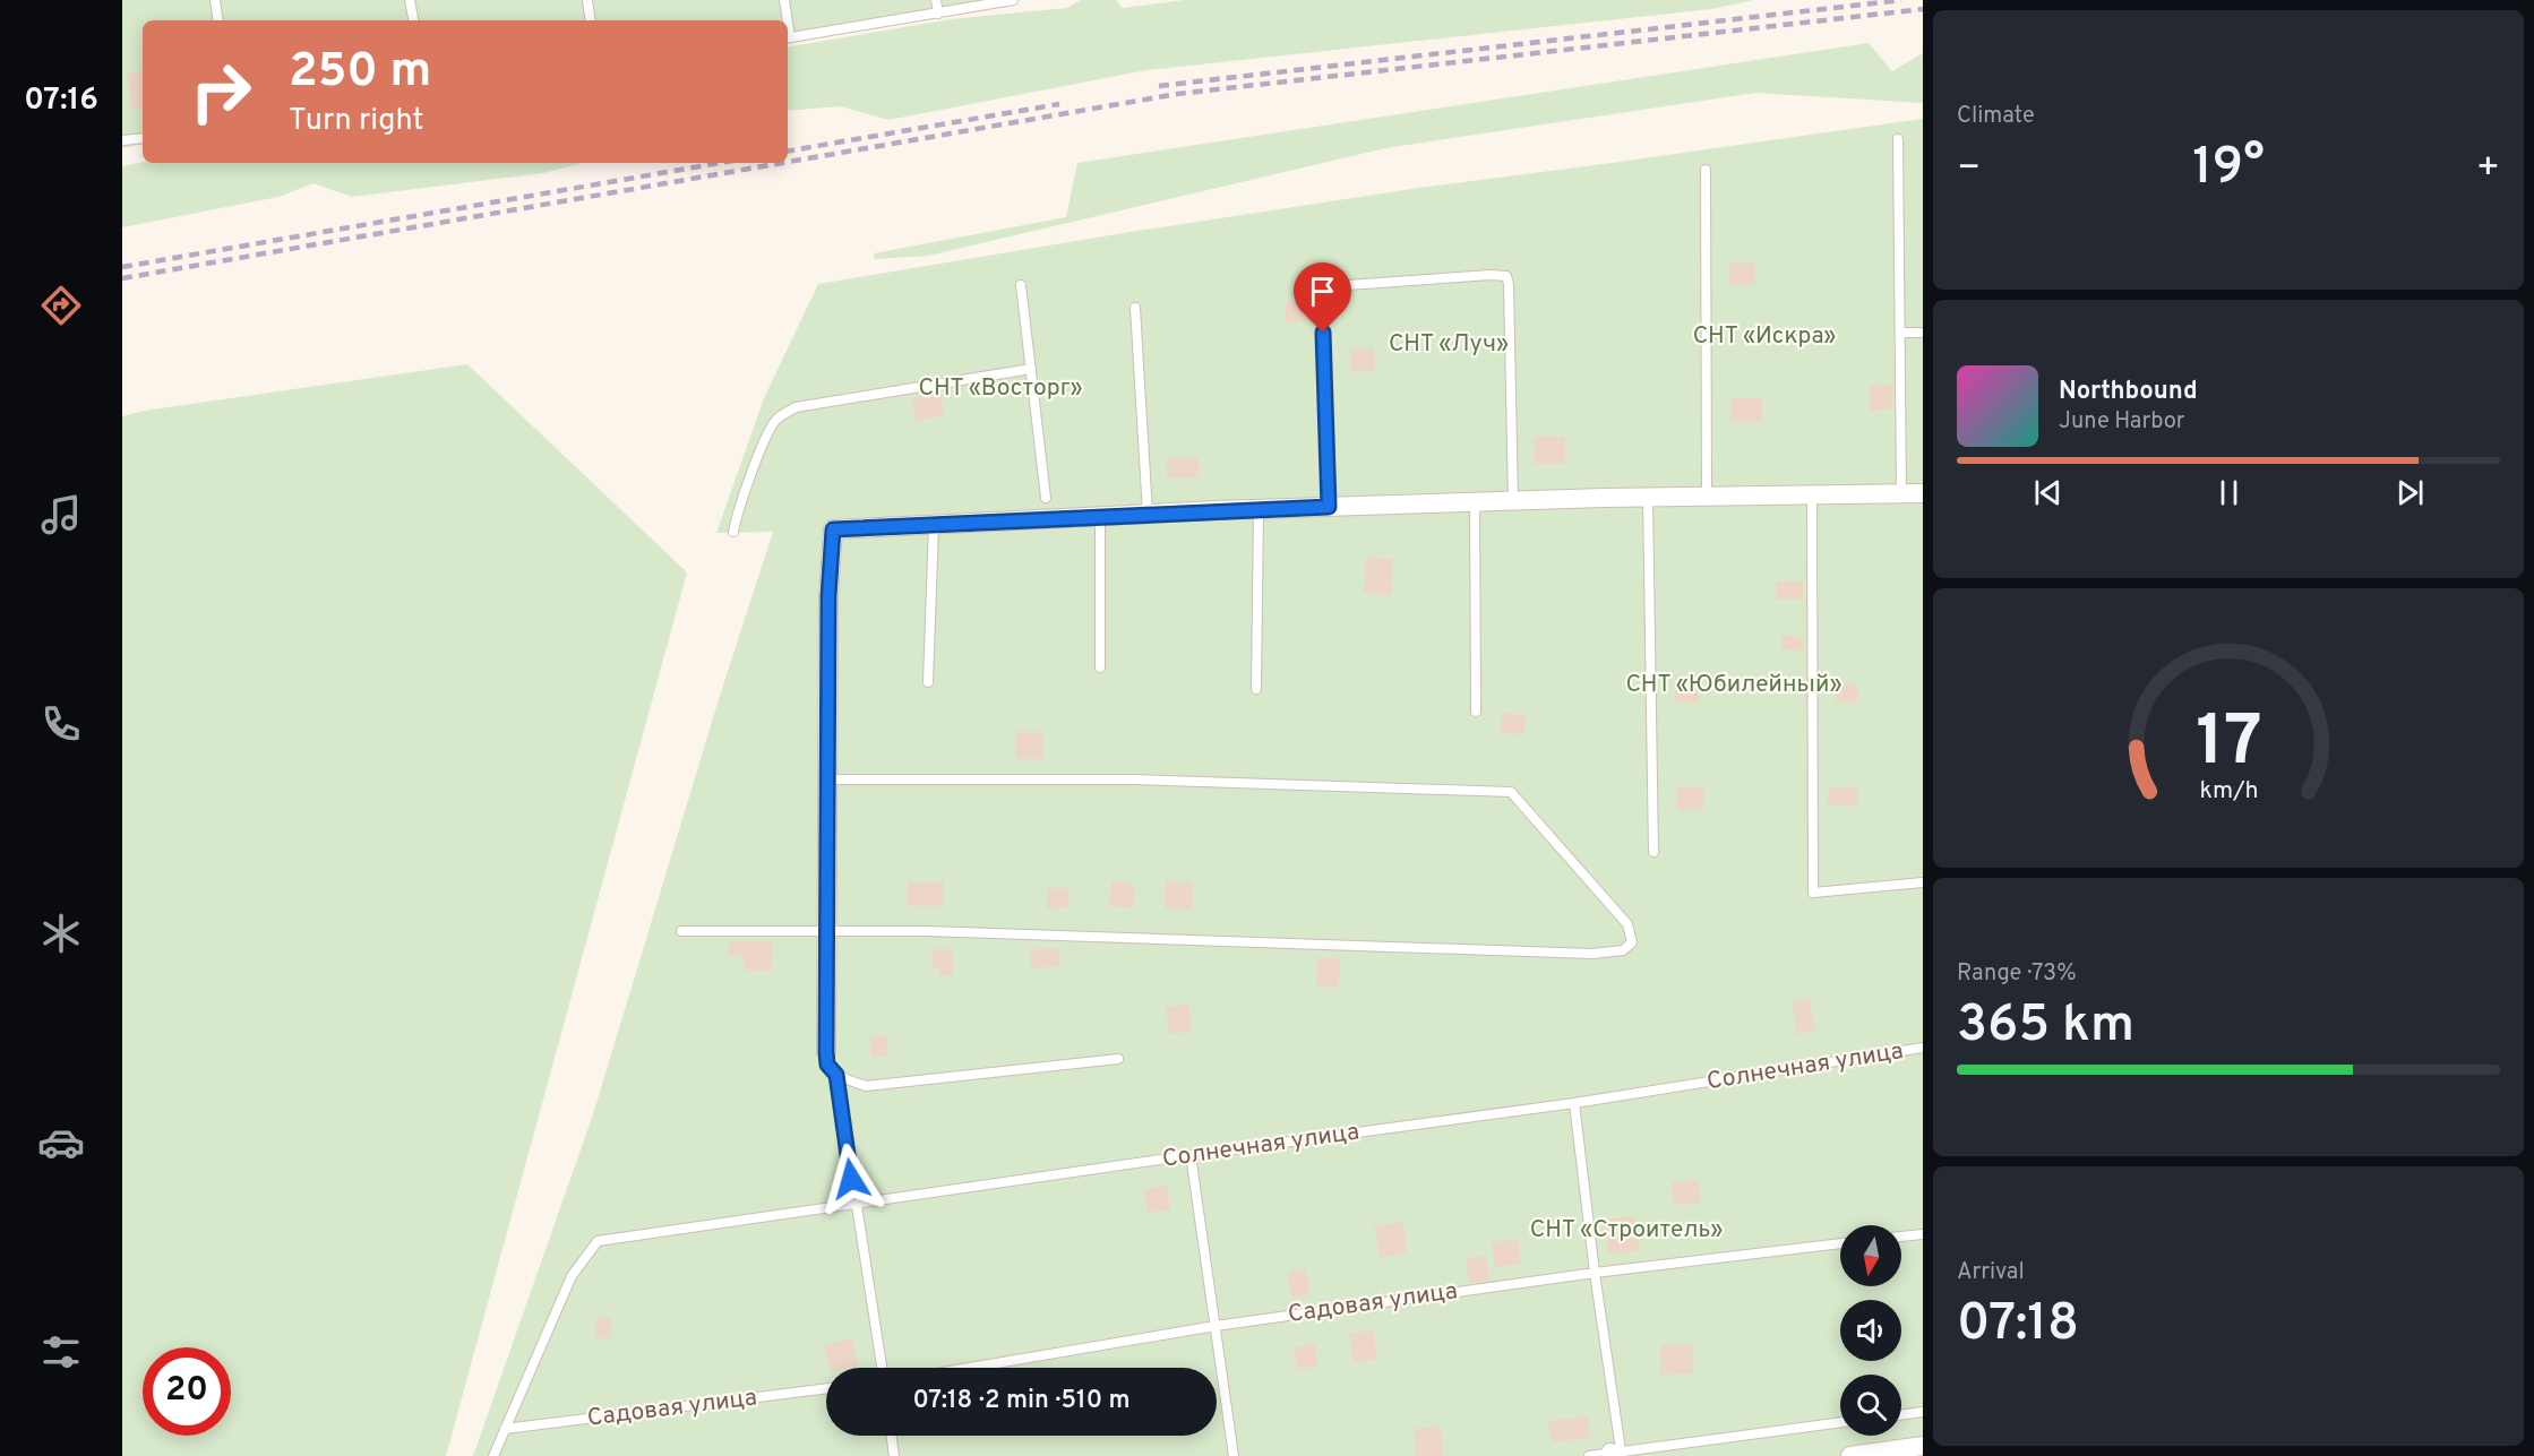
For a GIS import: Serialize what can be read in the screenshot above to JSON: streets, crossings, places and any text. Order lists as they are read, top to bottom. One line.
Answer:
{"streets":{"lane":["Солнечная улица","Садовая улица"]},"crossings":[["Солнечная улица","Садовая улица"]],"parks":["СНТ «Искра»","СНТ «Луч»","СНТ «Восторг»","СНТ «Юбилейный»","СНТ «Строитель»"],"north":"bottom","page":{"tabs":"07:16","tile":["Climate",["Range · 73%","365 km"],["Arrival","07:18"]],"turn":["250 m","Turn right"],"heat":["−","19°","+"],"song":["Northbound","June Harbor"],"limit":"20","trip":"07:18 · 2 min · 510 m","gauge":["17","km/h"]}}
